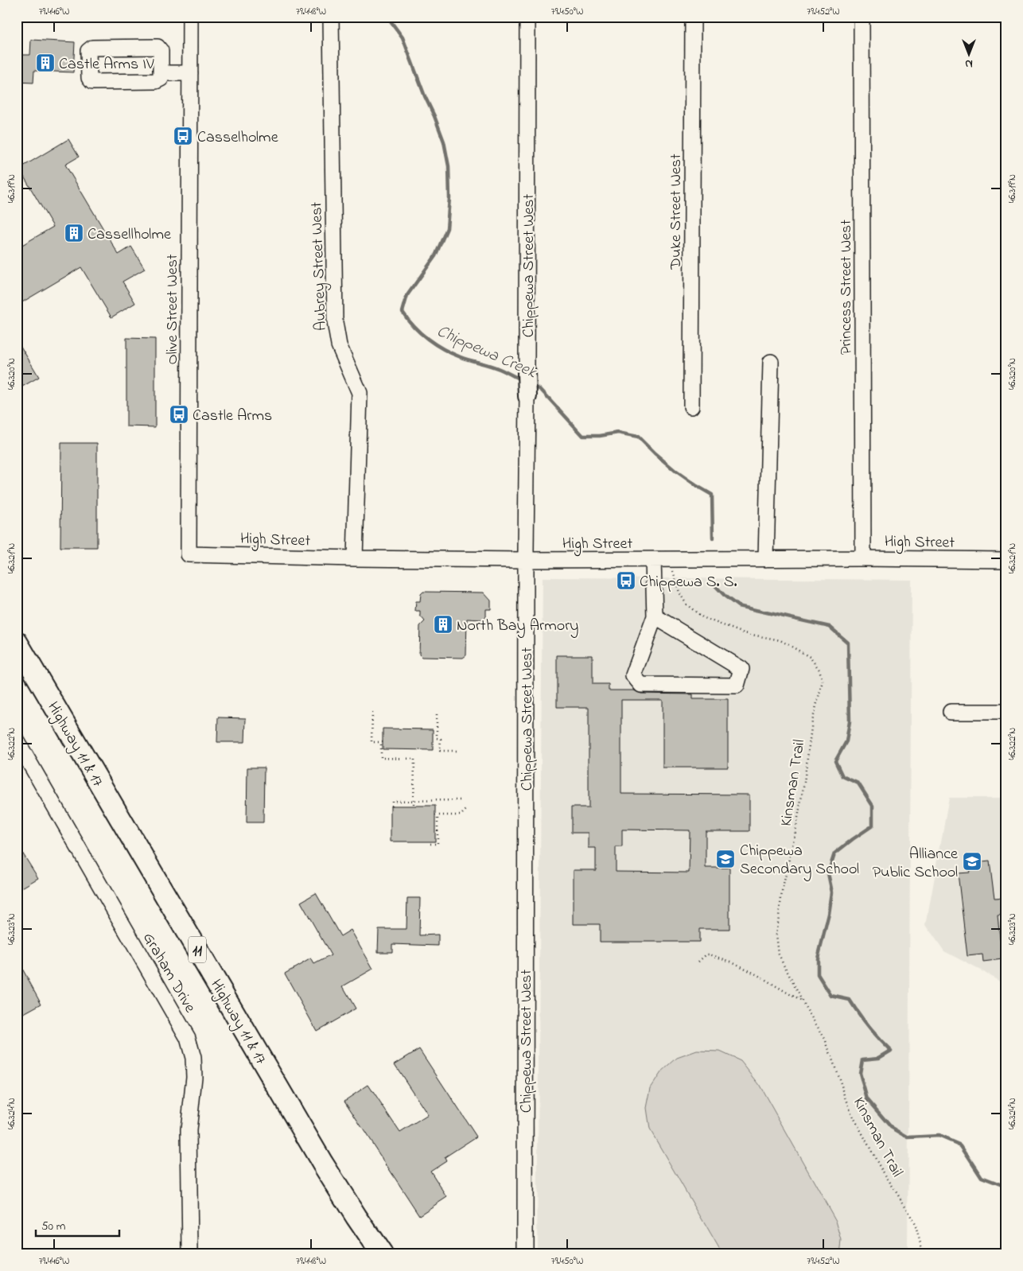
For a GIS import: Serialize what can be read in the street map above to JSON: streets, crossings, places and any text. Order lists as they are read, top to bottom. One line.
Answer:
{"streets":{"highway":["Highway 11 & 17","11"],"main road":["Chippewa Street West"],"street":["Duke Street West","Aubrey Street West","Princess Street West","Olive Street West","High Street","Graham Drive"],"path":["Kinsman Trail"]},"crossings":[["Chippewa Street West","High Street"],["Aubrey Street West","High Street"],["Princess Street West","High Street"],["Olive Street West","High Street"],["High Street","Kinsman Trail"]],"water":["Chippewa Creek"],"places":{"building":["Castle Arms IV","Cassellholme","North Bay Armory"],"bus stop":["Casselholme","Castle Arms","Chippewa S. S."],"school or university":["Chippewa Secondary School","Alliance Public School"]},"scale_bar":"50 m","north":"bottom","coordinates":["79.446°W","79.448°W","79.450°W","79.452°W","46.319°N","46.320°N","46.321°N","46.322°N","46.323°N","46.324°N"]}
